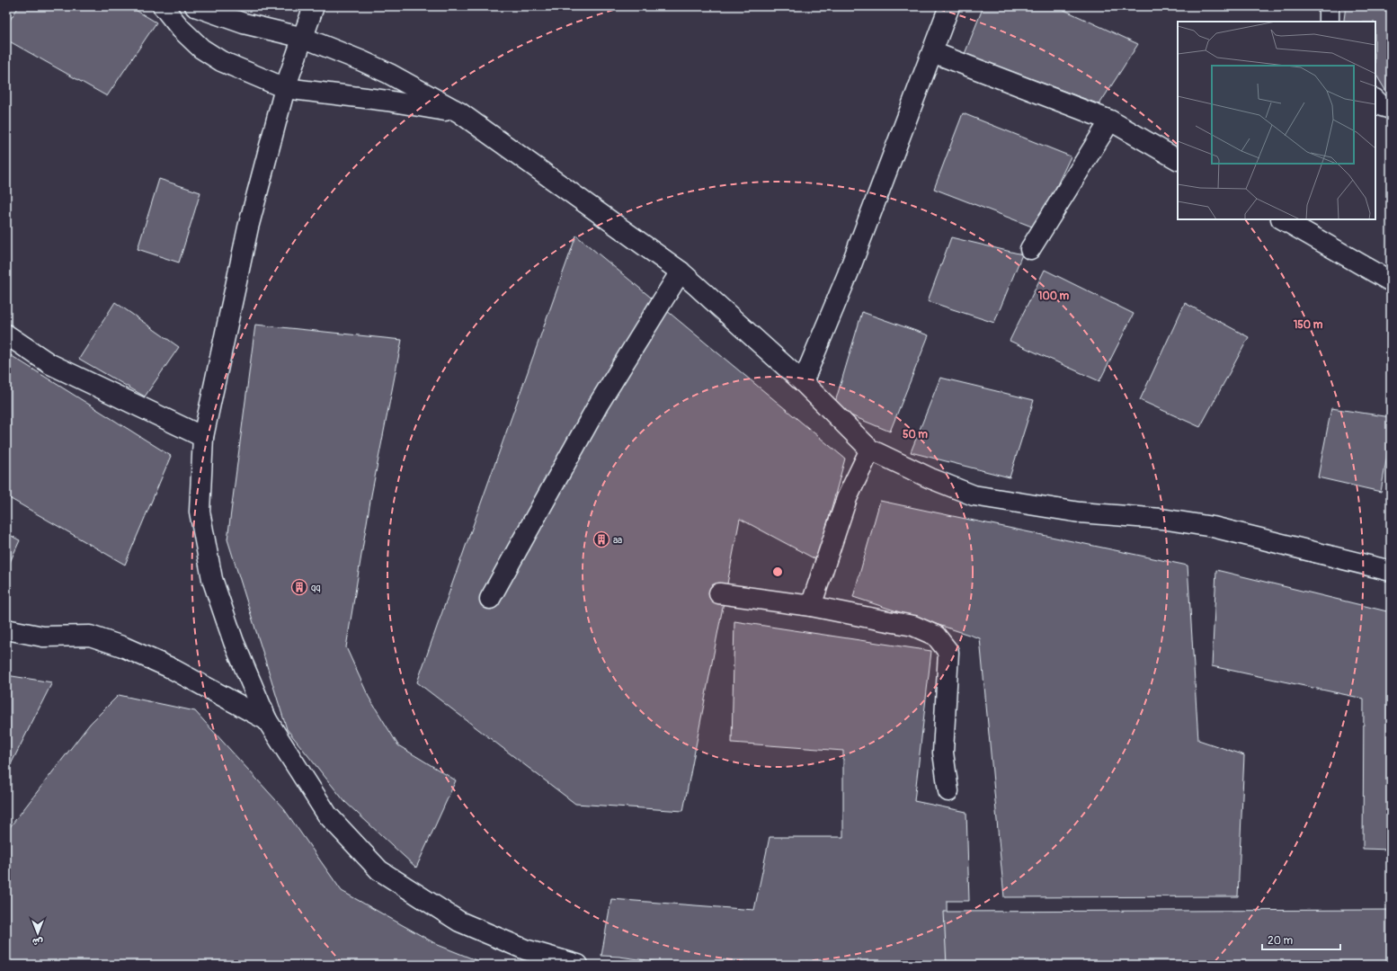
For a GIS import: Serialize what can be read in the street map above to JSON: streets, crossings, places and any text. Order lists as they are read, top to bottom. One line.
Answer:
{"places":{"building":["aa","qq"]},"scale_bar":"20 m","north":"bottom","rings":["100 m","150 m","50 m"]}
